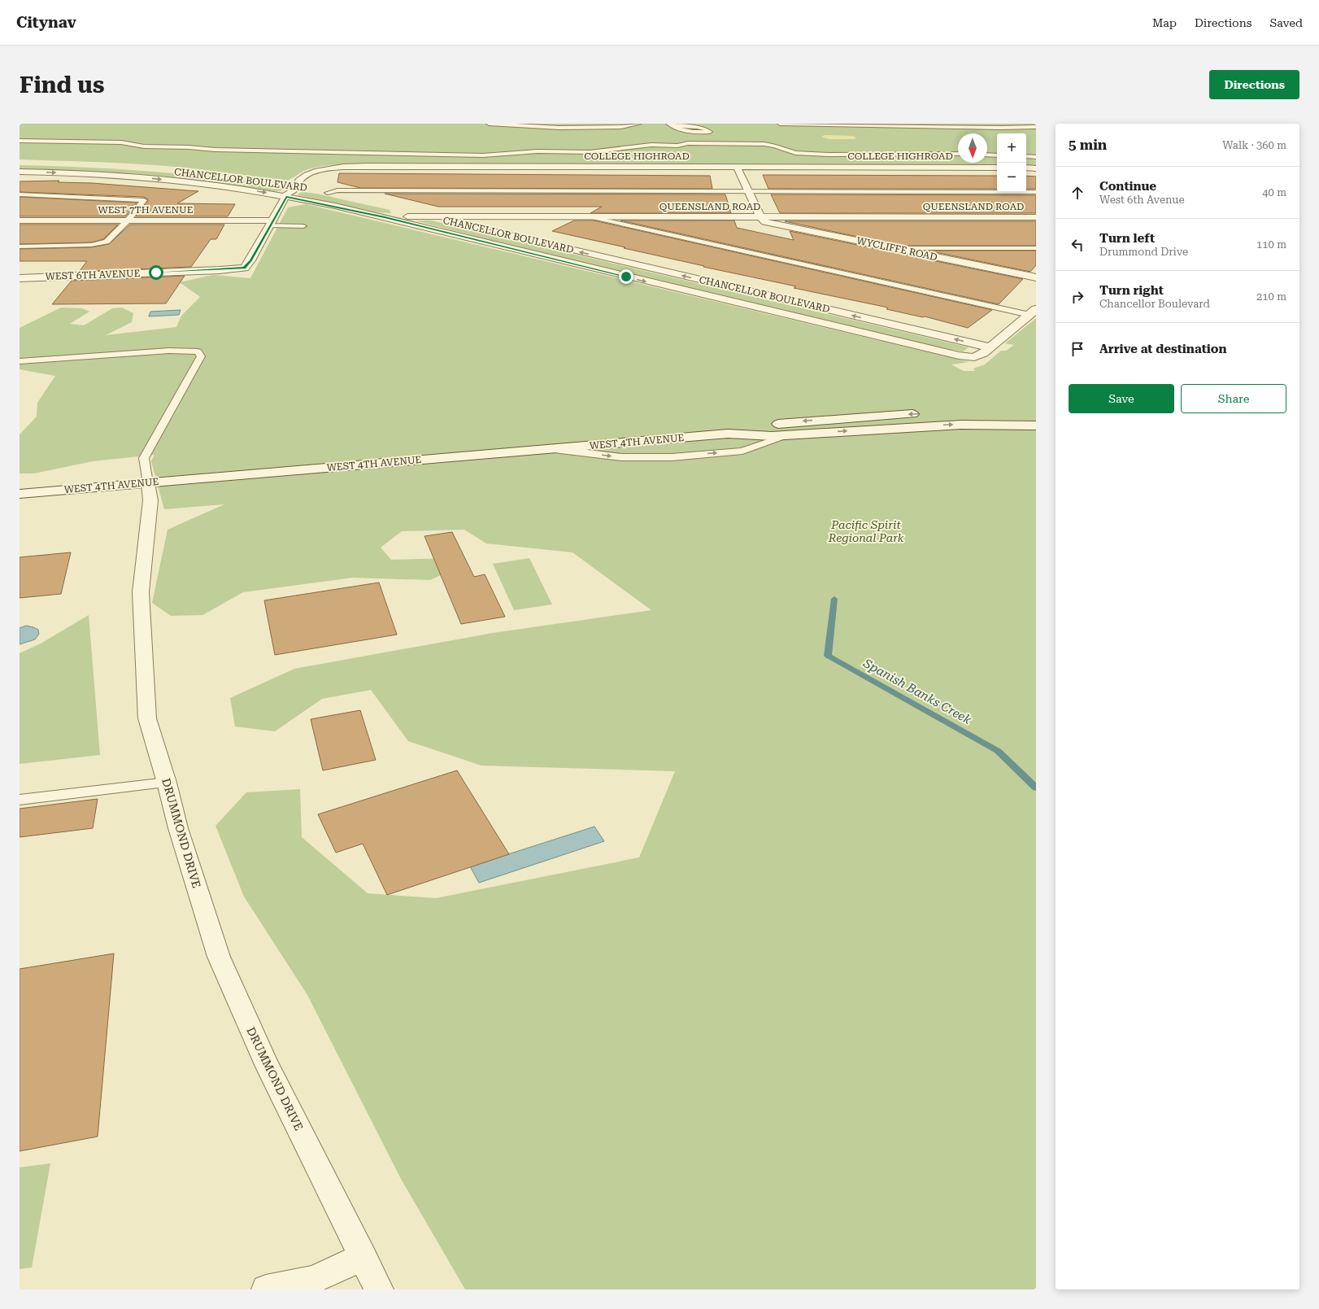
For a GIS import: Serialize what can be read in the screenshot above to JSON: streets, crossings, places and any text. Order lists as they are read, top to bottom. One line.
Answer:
{"streets":{"street":["COLLEGE HIGHROAD","CHANCELLOR BOULEVARD","QUEENSLAND ROAD","WEST 7TH AVENUE","WYCLIFFE ROAD","WEST 6TH AVENUE","WEST 4TH AVENUE","DRUMMOND DRIVE"]},"crossings":[["COLLEGE HIGHROAD","CHANCELLOR BOULEVARD"],["CHANCELLOR BOULEVARD","QUEENSLAND ROAD"],["QUEENSLAND ROAD","WYCLIFFE ROAD"],["WEST 7TH AVENUE","WEST 6TH AVENUE"],["WEST 4TH AVENUE","DRUMMOND DRIVE"]],"water":["Spanish Banks Creek"],"parks":["Pacific Spirit Regional Park"],"north":"bottom","page":{"header":"Citynav","nav":["Map","Directions","Saved"],"buttons":["Directions",["Save","Share"]],"title":"Find us","heading":["5 min","Walk · 360 m"],"map_buttons":["+","−"],"list":[["Continue","West 6th Avenue","40 m"],["Turn left","Drummond Drive","110 m"],["Turn right","Chancellor Boulevard","210 m"],"Arrive at destination"]}}
